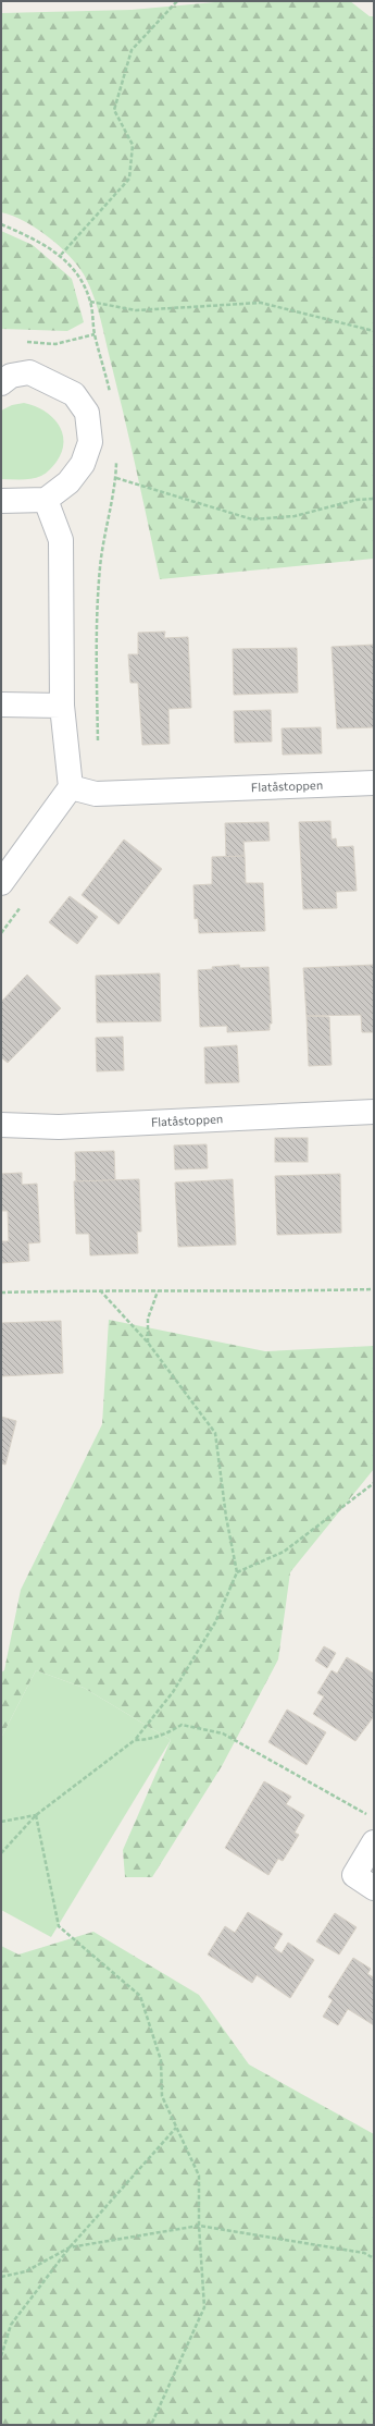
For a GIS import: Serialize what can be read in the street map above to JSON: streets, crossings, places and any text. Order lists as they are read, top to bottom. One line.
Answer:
{"streets":{"street":["Flatåstoppen"]}}
